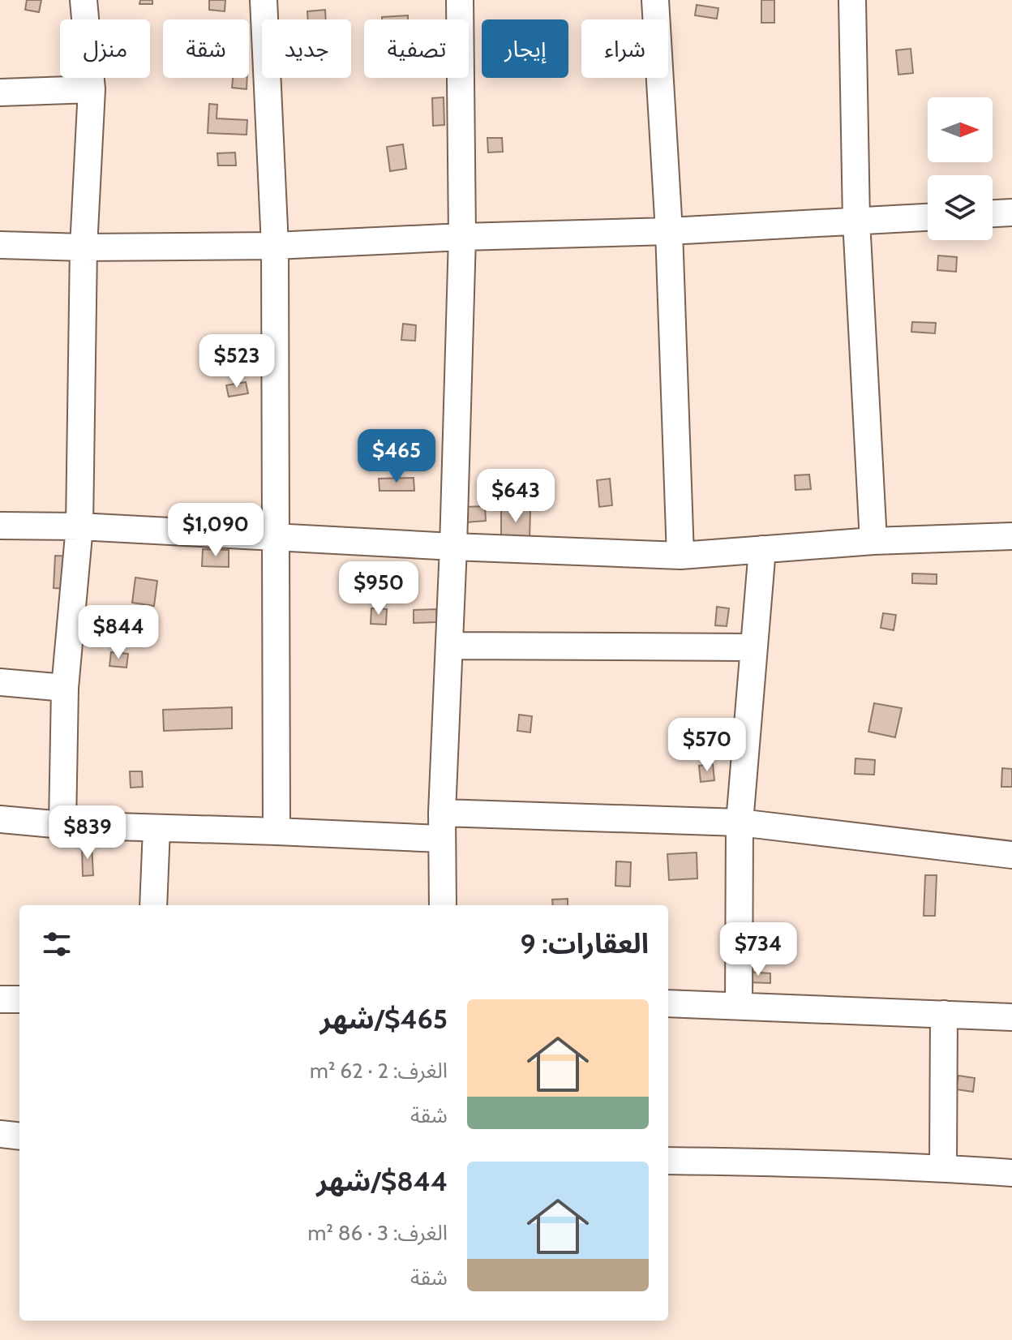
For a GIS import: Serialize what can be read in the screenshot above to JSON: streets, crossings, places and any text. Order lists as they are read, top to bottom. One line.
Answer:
{"north":"right","page":{"chip":["شراء","إيجار","تصفية","جديد","شقة","منزل"],"price":["$523","$465","$643","$1,090","$950","$844","$570","$839","$734"],"heading":"العقارات: 9","list":[{"name":"$465/شهر","note":"الغرف: 2 · 62 m² · شقة"},{"name":"$844/شهر","note":"الغرف: 3 · 86 m² · شقة"}]}}
